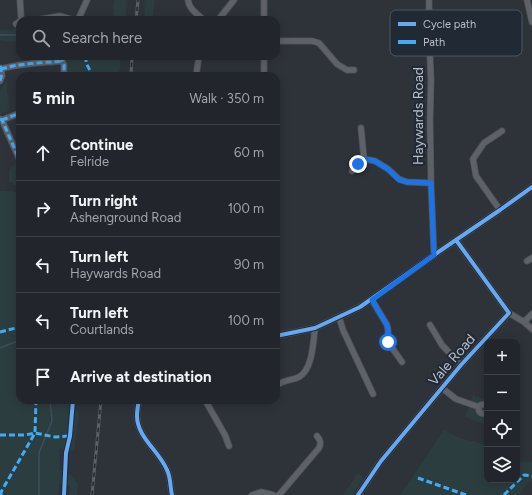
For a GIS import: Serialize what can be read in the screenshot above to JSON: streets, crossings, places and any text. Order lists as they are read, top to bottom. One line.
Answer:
{"streets":{"street":["Haywards Road","Vale Road"]},"legend":["Cycle path","Path"],"page":{"search":"Search here","heading":["5 min","Walk · 350 m"],"list":[["Continue","Felride","60 m"],["Turn right","Ashenground Road","100 m"],["Turn left","Haywards Road","90 m"],["Turn left","Courtlands","100 m"],"Arrive at destination"],"map_buttons":["+","−"]}}
